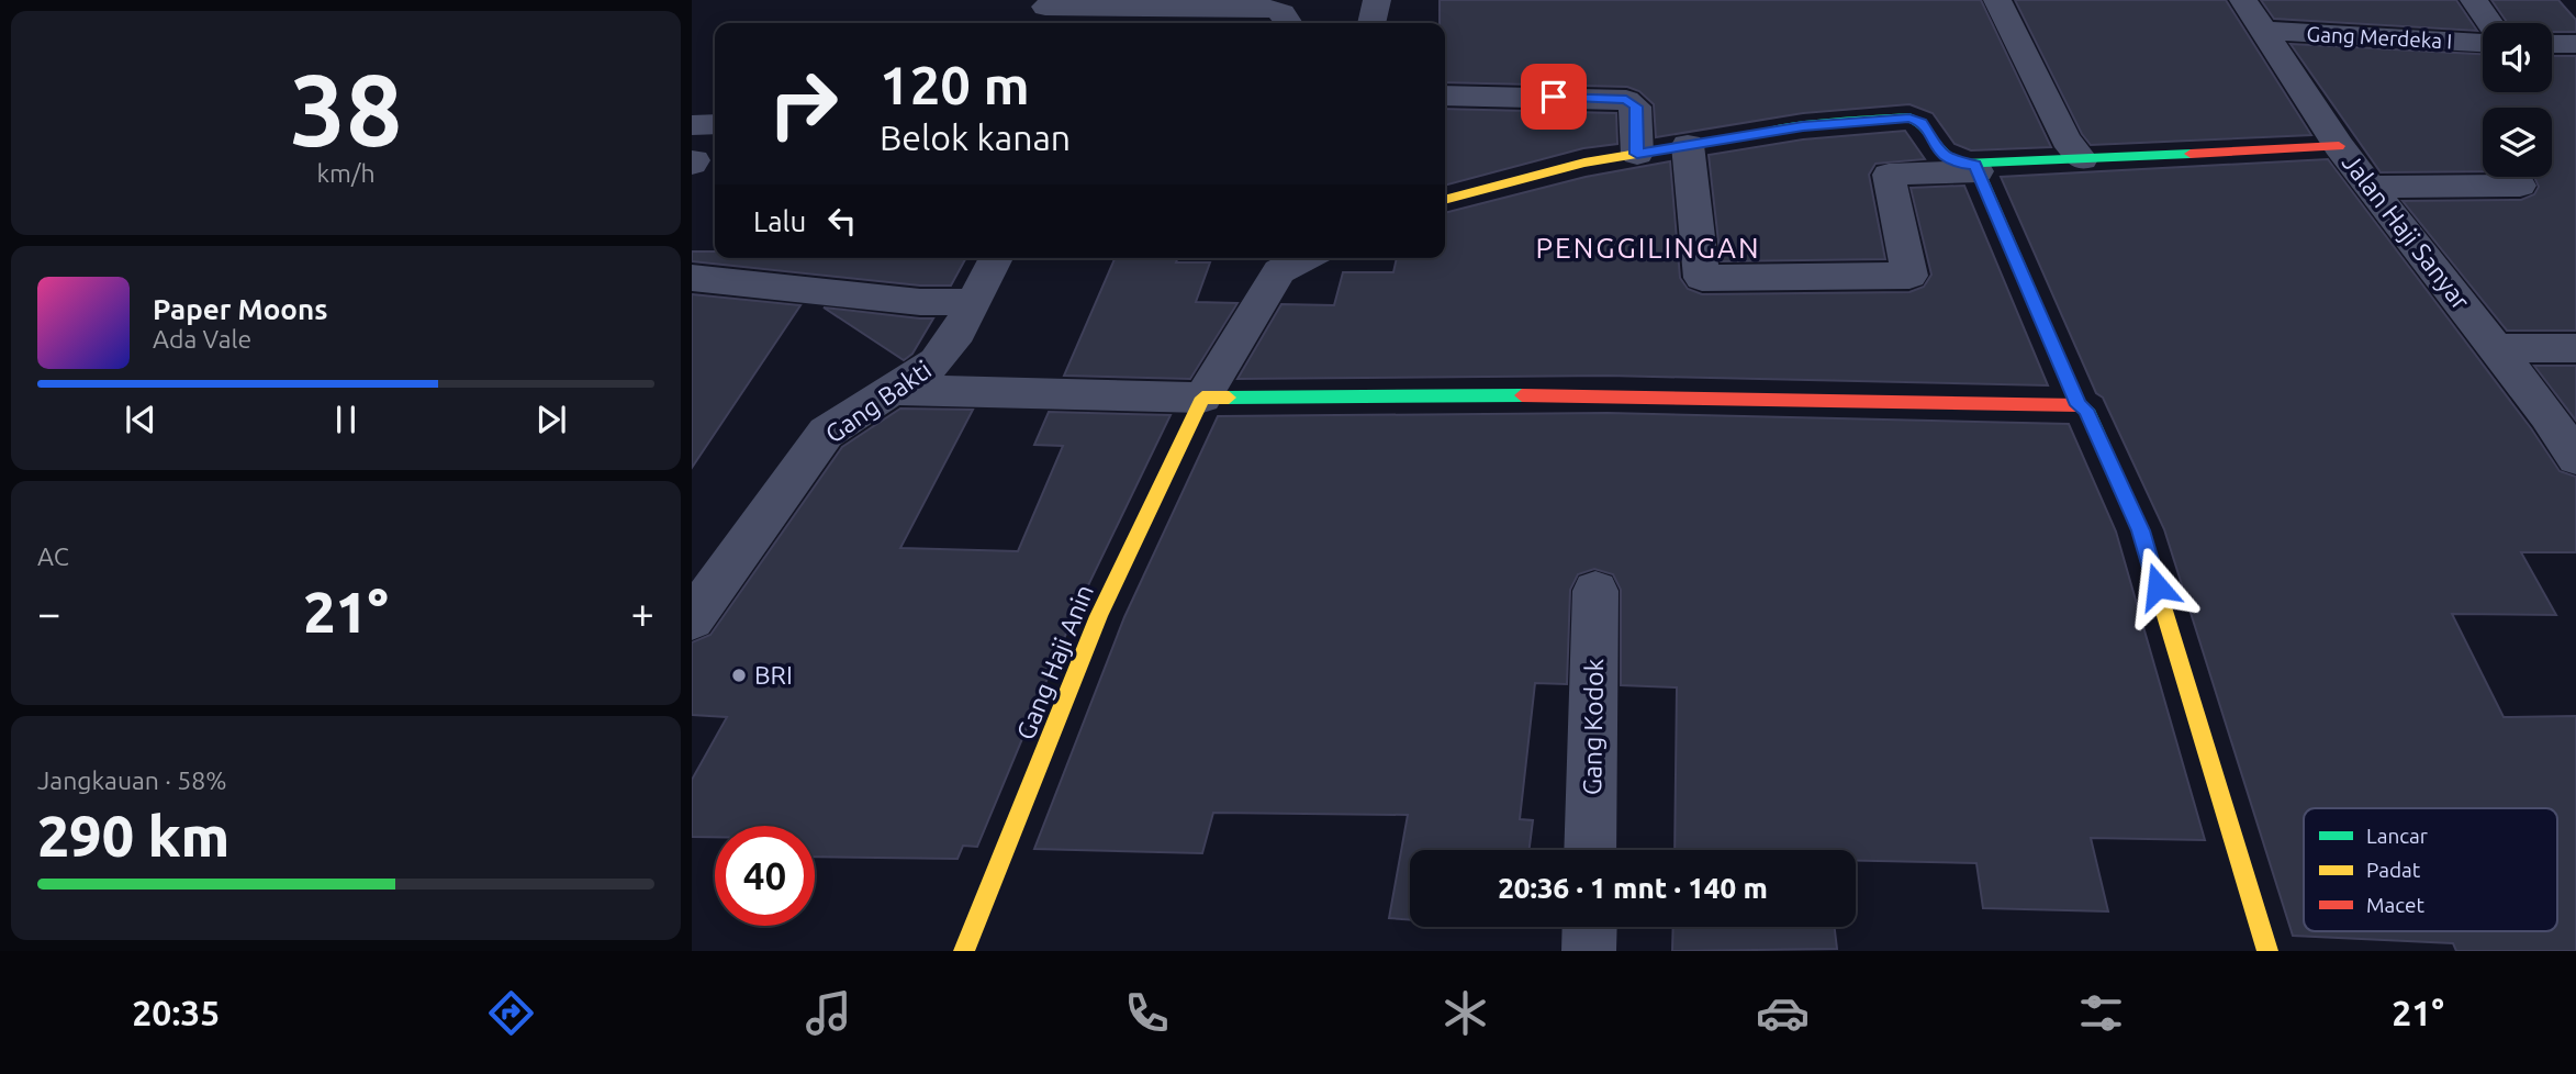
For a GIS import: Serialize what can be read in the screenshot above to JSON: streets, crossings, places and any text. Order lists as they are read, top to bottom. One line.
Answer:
{"streets":{"street":["Gang Merdeka I","Jalan Haji Sanyar","Gang Bakti","Gang Haji Anin","Gang Kodok"]},"crossings":[["Gang Merdeka I","Jalan Haji Sanyar"]],"districts":["PENGGILINGAN"],"places":["BRI"],"legend":["Lancar","Padat","Macet"],"page":{"tile":[["38","km/h"],"AC",["Jangkauan · 58%","290 km"]],"turn":["120 m","Belok kanan"],"then":"Lalu","song":["Paper Moons","Ada Vale"],"heat":["−","21°","+"],"limit":"40","trip":"20:36 · 1 mnt · 140 m","tabs":["20:35","21°"]}}
